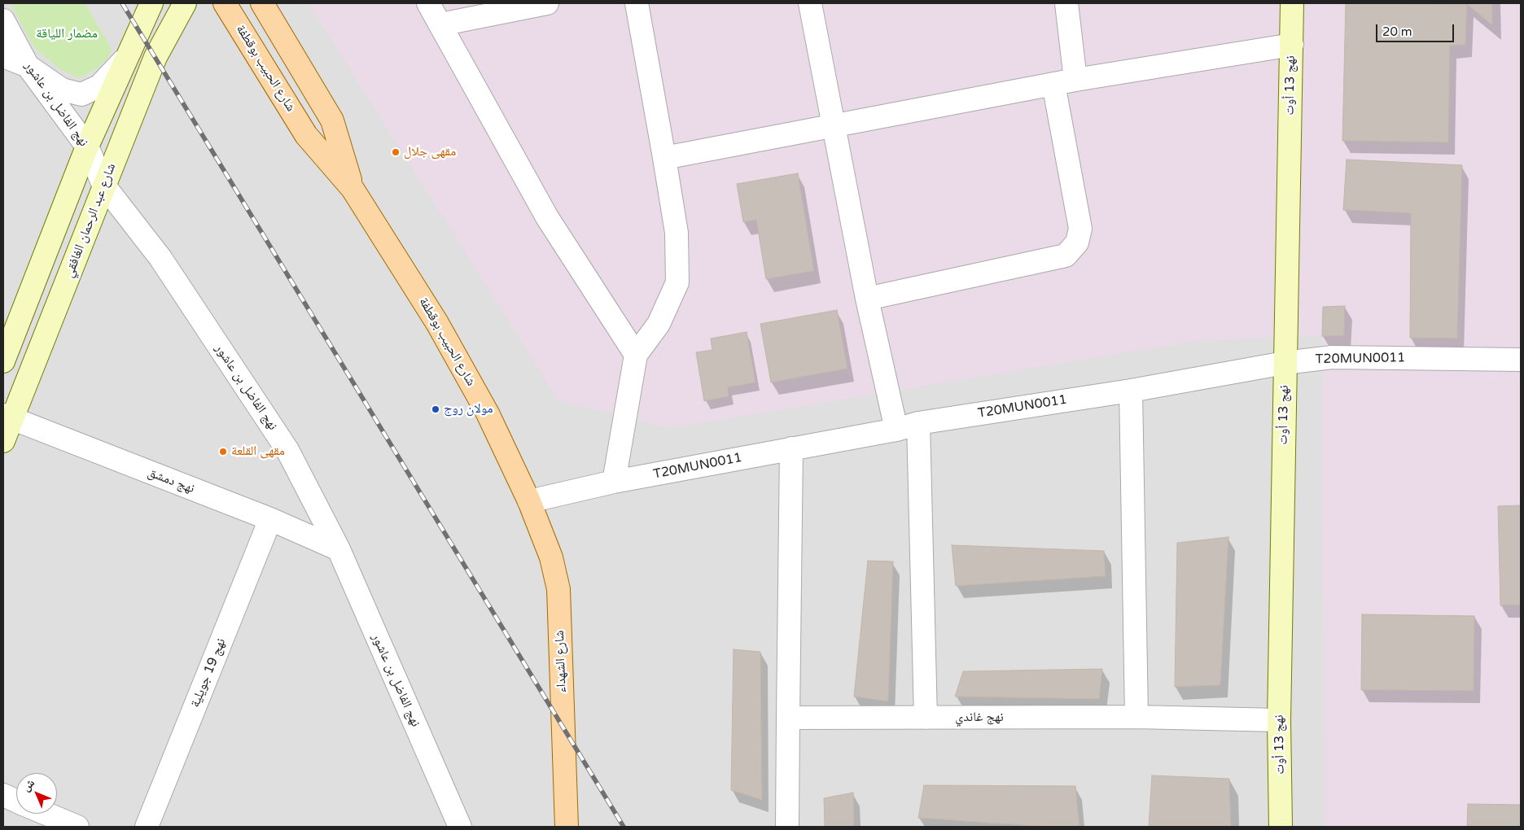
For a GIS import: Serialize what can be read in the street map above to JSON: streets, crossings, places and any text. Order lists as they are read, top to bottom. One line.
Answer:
{"streets":{"main road":["شارع الحبيب بوقطفة","نهج 13 أوت","شارع عبد الرحمان الغافقي","شارع الشهداء"],"street":["نهج الفاضل بن عاشور","T20MUN0011","نهج دمشق","نهج 19 جويلية","نهج غاندي"]},"crossings":[["شارع الحبيب بوقطفة","T20MUN0011"],["شارع الحبيب بوقطفة","شارع الشهداء"],["نهج 13 أوت","T20MUN0011"],["نهج 13 أوت","نهج غاندي"],["نهج الفاضل بن عاشور","شارع عبد الرحمان الغافقي"],["نهج الفاضل بن عاشور","نهج دمشق"],["شارع عبد الرحمان الغافقي","نهج دمشق"],["T20MUN0011","شارع الشهداء"],["نهج دمشق","نهج 19 جويلية"]],"parks":["مضمار اللياقة"],"places":["مقهى جلال","مولان روج","مقهى القلعة"],"scale_bar":"20 m","north":"top left"}
